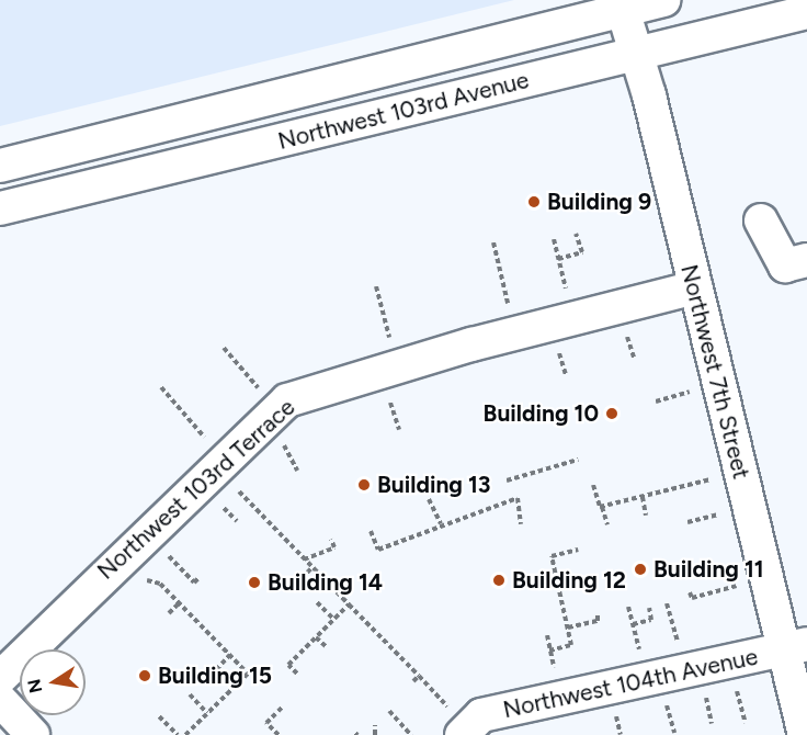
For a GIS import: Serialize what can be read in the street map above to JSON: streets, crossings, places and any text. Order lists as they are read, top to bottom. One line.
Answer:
{"streets":{"street":["Northwest 103rd Avenue","Northwest 7th Street","Northwest 103rd Terrace","Northwest 104th Avenue"]},"crossings":[["Northwest 103rd Avenue","Northwest 7th Street"],["Northwest 7th Street","Northwest 103rd Terrace"],["Northwest 7th Street","Northwest 104th Avenue"]],"places":["Building 9","Building 10","Building 13","Building 11","Building 12","Building 14","Building 15"],"north":"left"}
